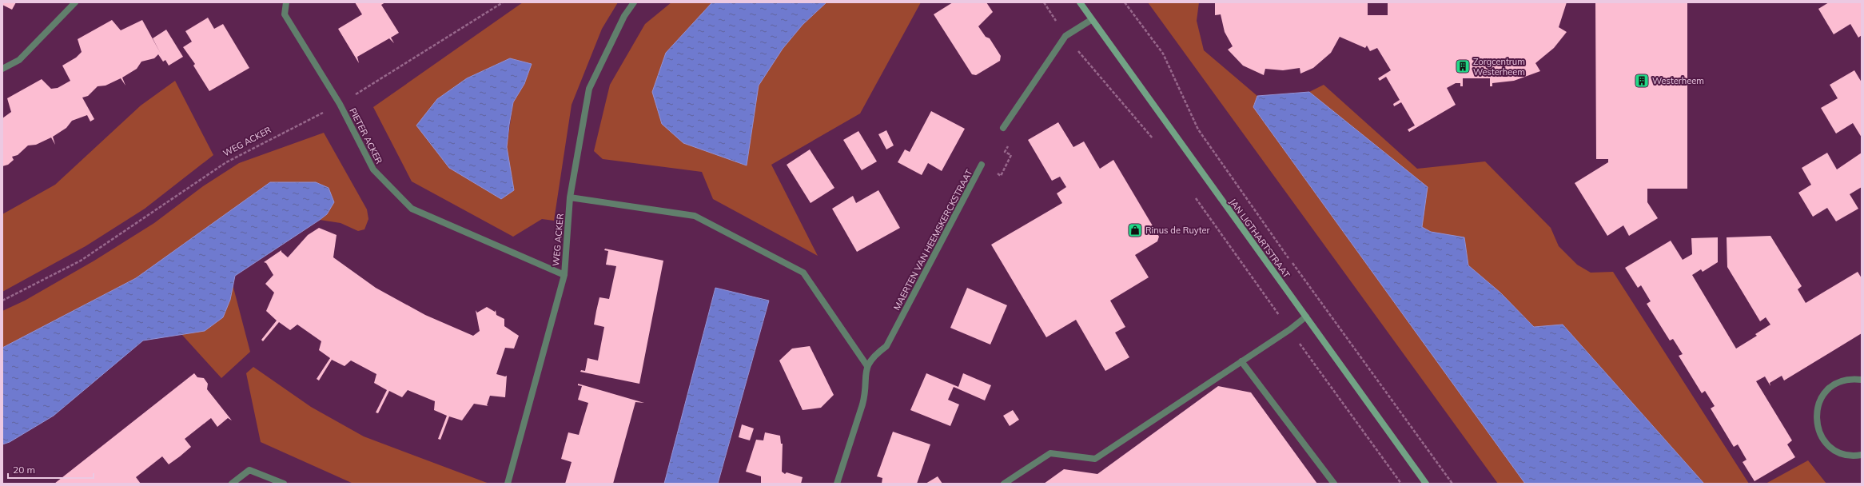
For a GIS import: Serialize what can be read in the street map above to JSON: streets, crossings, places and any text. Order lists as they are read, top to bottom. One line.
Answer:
{"streets":{"main road":["JAN LIGTHARTSTRAAT"],"street":["PIETER ACKER","WEG ACKER","MAERTEN VAN HEEMSKERCKSTRAAT"]},"crossings":[["PIETER ACKER","WEG ACKER"]],"places":{"building":["Zorgcentrum Westerheem","Westerheem"],"shop":["Rinus de Ruyter"]},"scale_bar":"20 m"}
